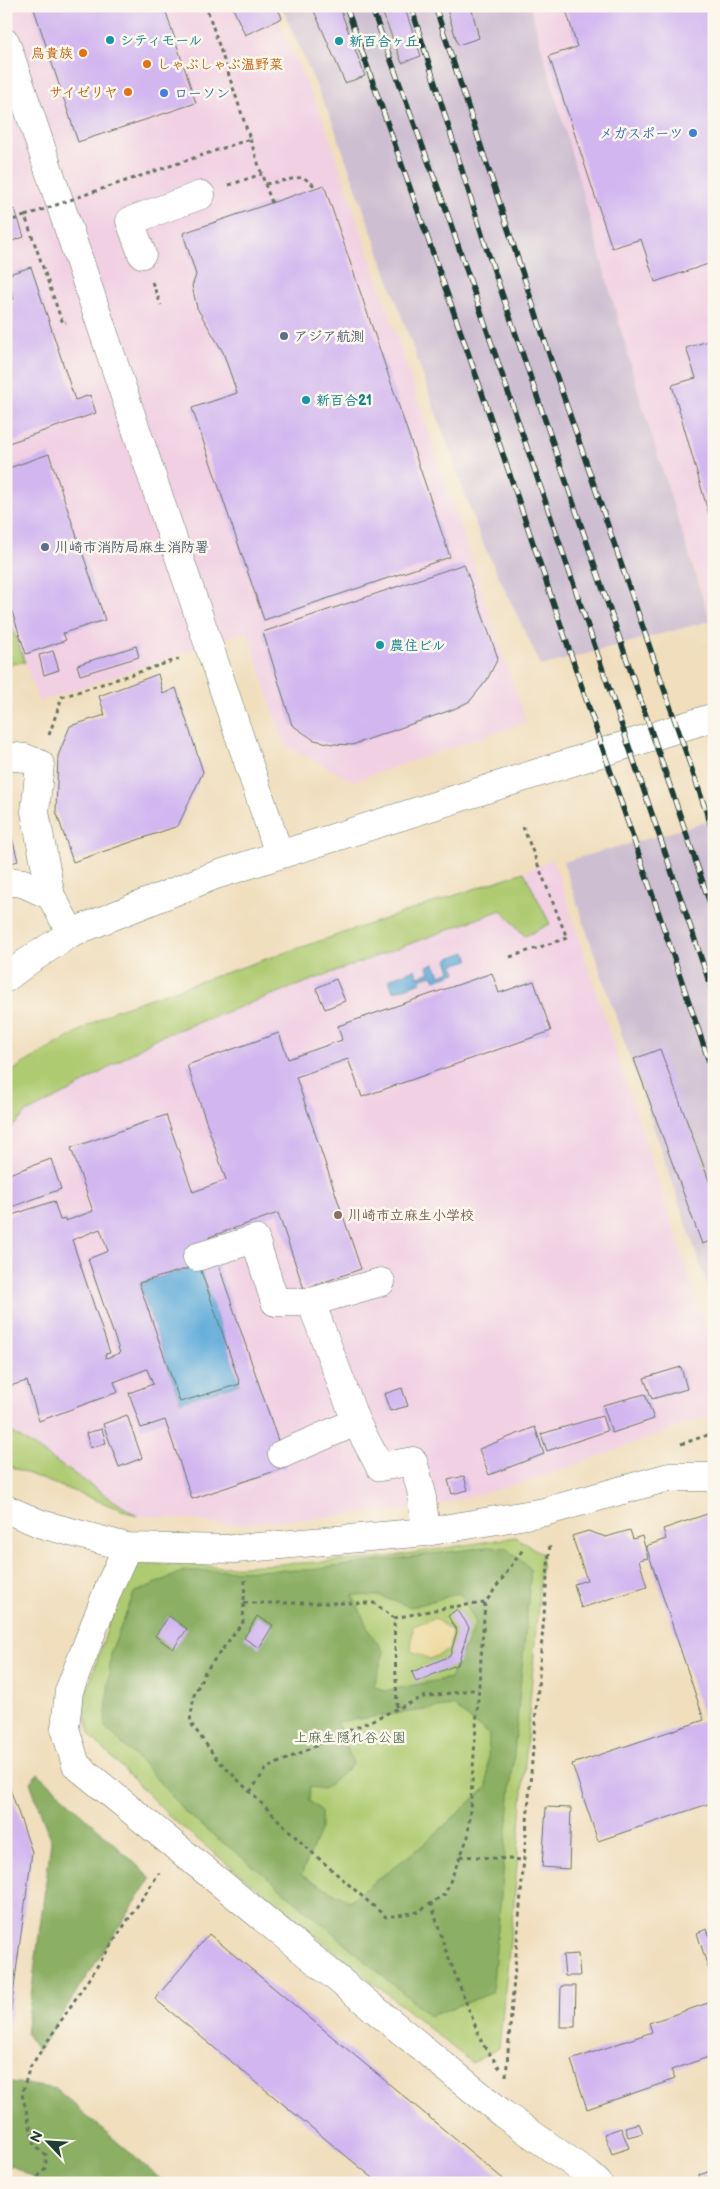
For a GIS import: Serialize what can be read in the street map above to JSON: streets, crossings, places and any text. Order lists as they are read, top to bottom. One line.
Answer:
{"parks":["上麻生隠れ谷公園"],"places":["シティモール","新百合ヶ丘","鳥貴族","しゃぶしゃぶ温野菜","サイゼリヤ","ローソン","メガスポーツ","アジア航測","新百合21","川崎市消防局麻生消防署","農住ビル","川崎市立麻生小学校"],"north":"top left"}
